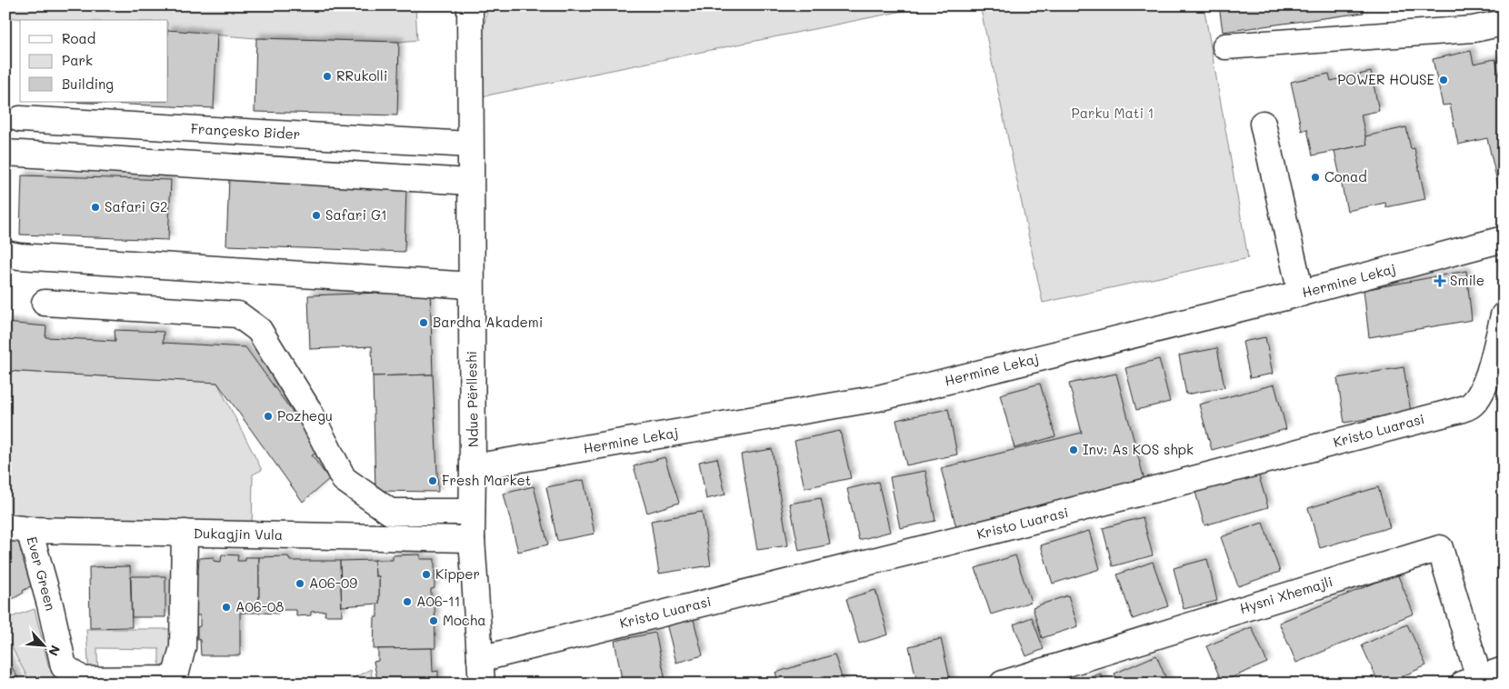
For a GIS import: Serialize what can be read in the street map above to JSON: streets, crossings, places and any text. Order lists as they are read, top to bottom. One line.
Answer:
{"streets":{"street":["Françesko Bider","Hermine Lekaj","Ndue Përlleshi","Kristo Luarasi","Dukagjin Vula","Ever Green","Hysni Xhemajli"]},"crossings":[["Françesko Bider","Ndue Përlleshi"],["Hermine Lekaj","Ndue Përlleshi"],["Ndue Përlleshi","Kristo Luarasi"],["Ndue Përlleshi","Dukagjin Vula"],["Dukagjin Vula","Ever Green"]],"parks":["Parku Mati 1"],"places":{"other":["RRukolli","POWER HOUSE","Conad","Safari G2","Safari G1","Bardha Akademi","Pozhegu","Inv: As KOS shpk","Fresh Market","Kipper","A06-09","A06-11","A06-08","Mocha"],"health":["Smile"]},"legend":["Road","Park","Building"],"north":"bottom right"}
